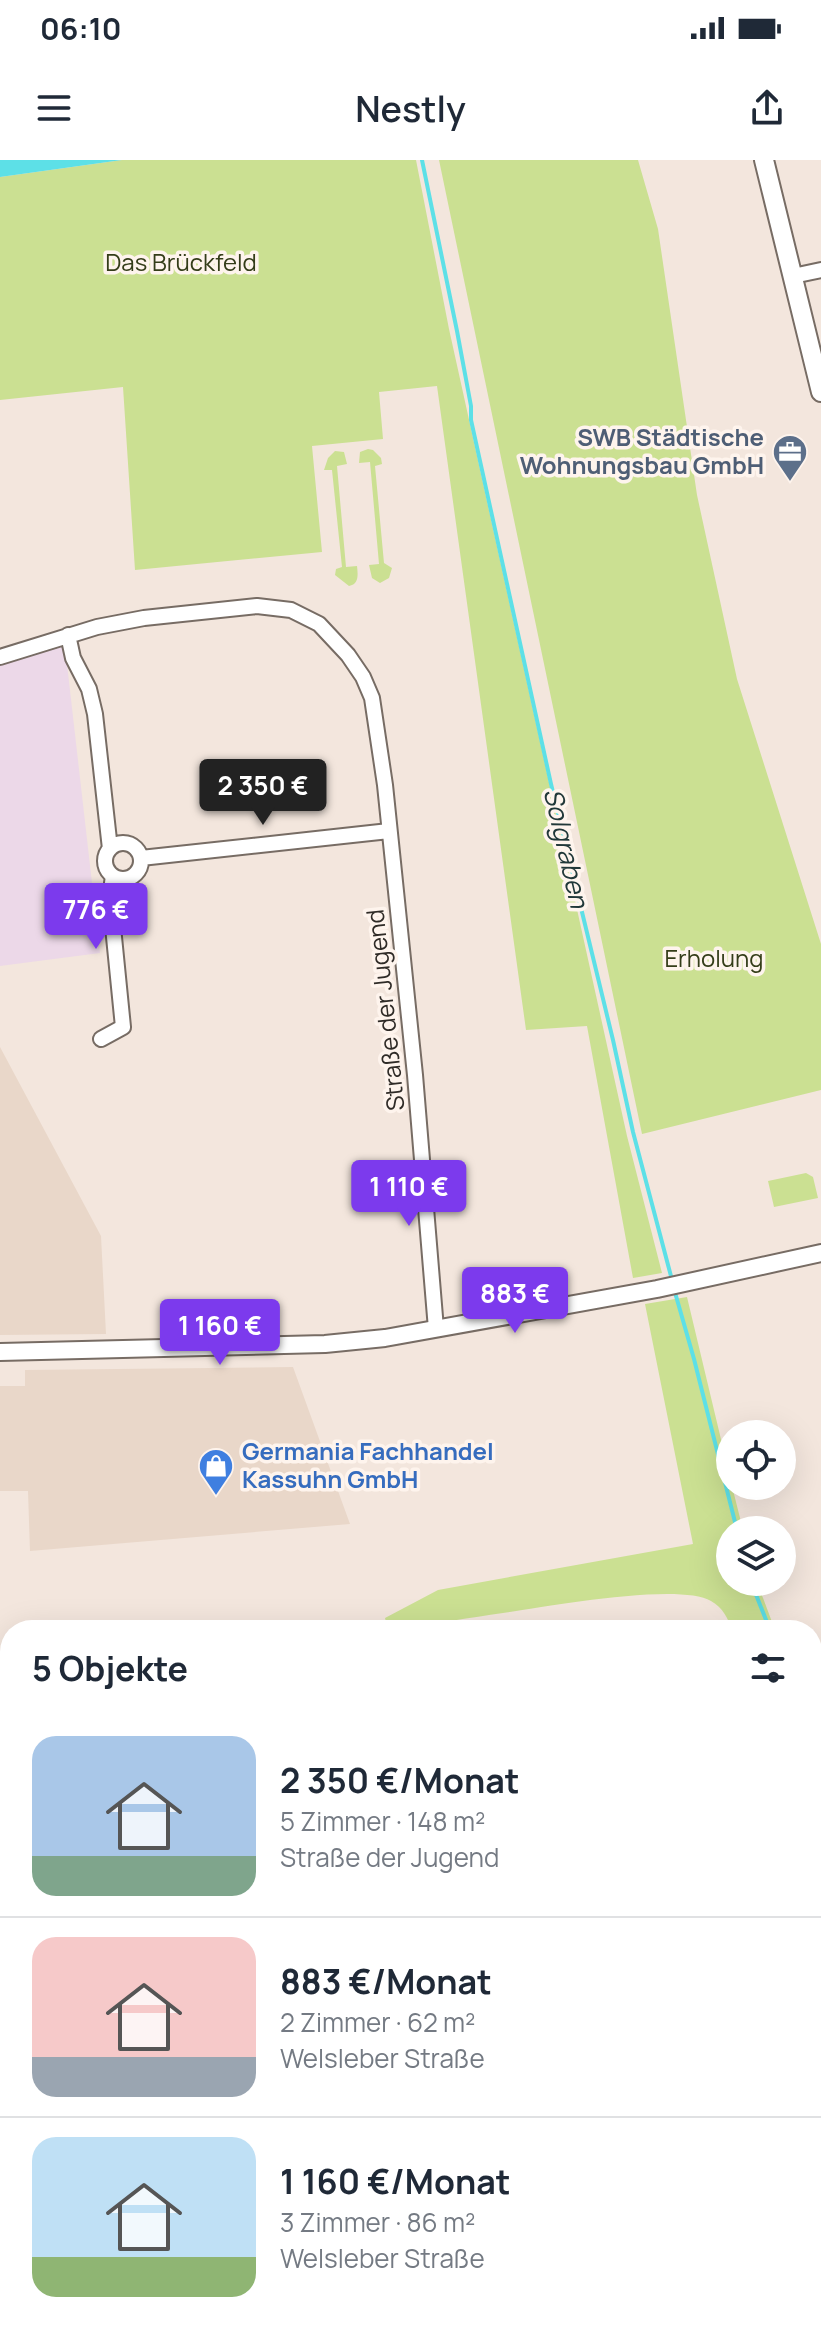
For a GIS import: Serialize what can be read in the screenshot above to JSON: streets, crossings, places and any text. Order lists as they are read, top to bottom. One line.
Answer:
{"streets":{"street":["Straße der Jugend"]},"water":["Solgraben"],"parks":["Das Brückfeld","Erholung"],"places":{"office":["SWB Städtische Wohnungsbau GmbH"],"shop":["Germania Fachhandel Kassuhn GmbH"]},"page":{"status":"06:10","header":"Nestly","price":["2 350 €","776 €","1 110 €","883 €","1 160 €"],"heading":"5 Objekte","list":[{"name":"2 350 €/Monat","note":"5 Zimmer · 148 m² · Straße der Jugend"},{"name":"883 €/Monat","note":"2 Zimmer · 62 m² · Welsleber Straße"},{"name":"1 160 €/Monat","note":"3 Zimmer · 86 m² · Welsleber Straße"}]}}
